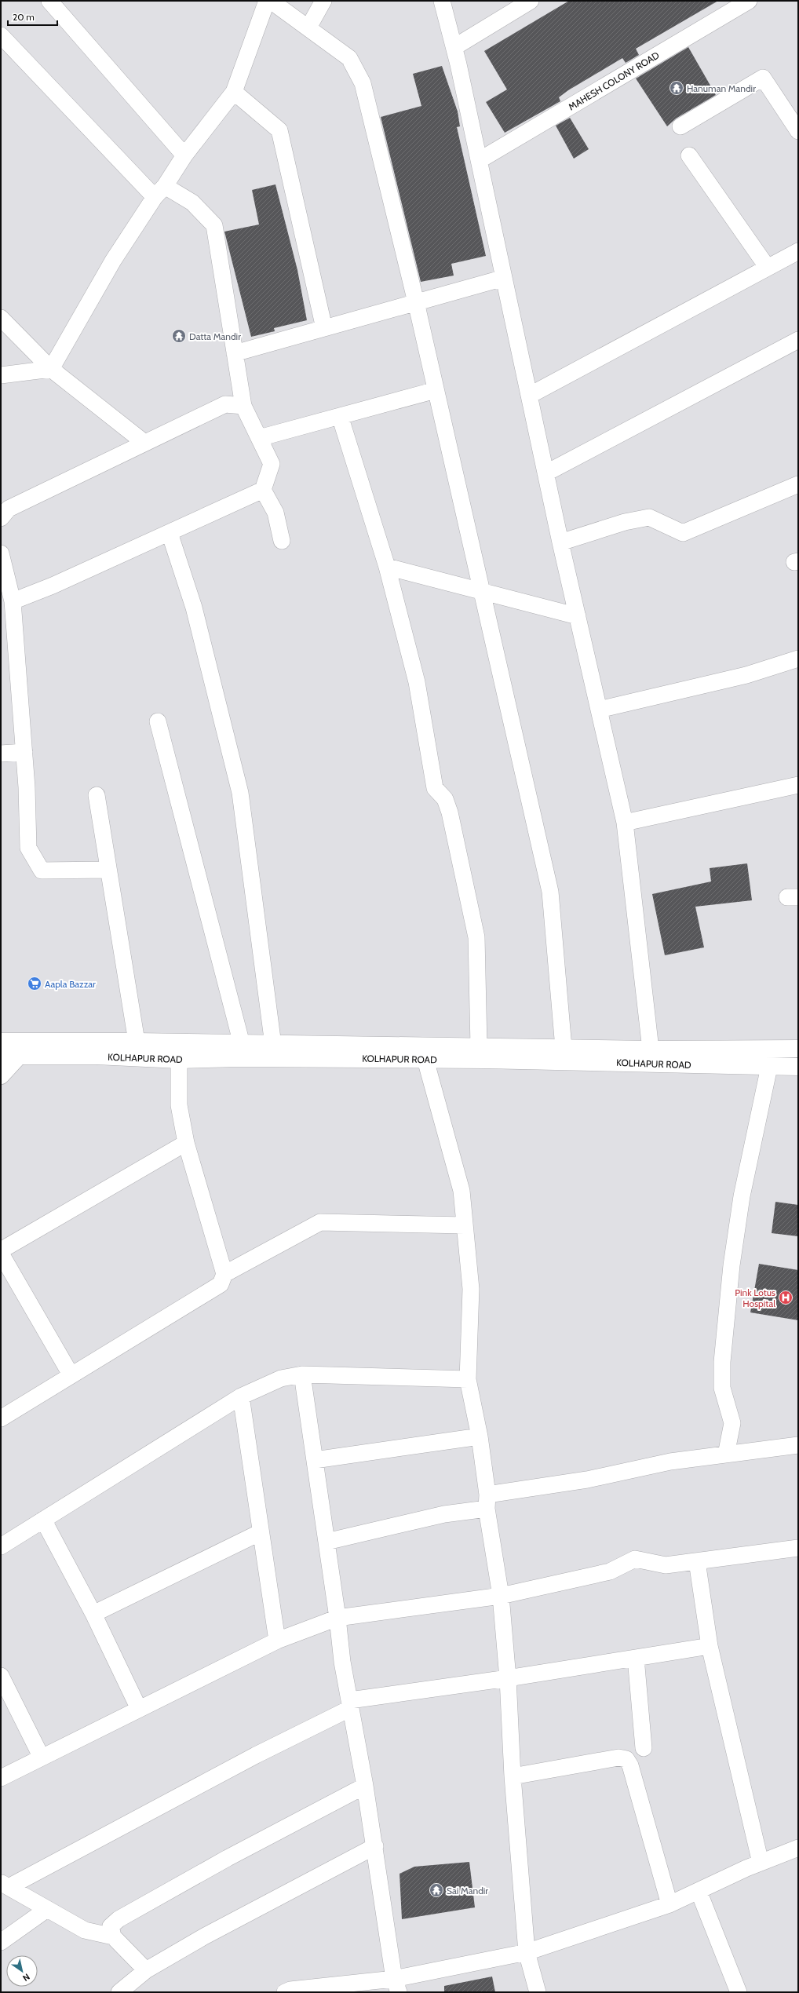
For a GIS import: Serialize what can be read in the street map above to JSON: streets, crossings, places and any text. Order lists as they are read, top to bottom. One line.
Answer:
{"streets":{"main road":["KOLHAPUR ROAD"],"street":["MAHESH COLONY ROAD"]},"places":{"temple":["Hanuman Mandir","Datta Mandir","Sai Mandir"],"supermarket":["Aapla Bazzar"],"hospital":["Pink Lotus Hospital"]},"scale_bar":"20 m","north":"bottom right"}
